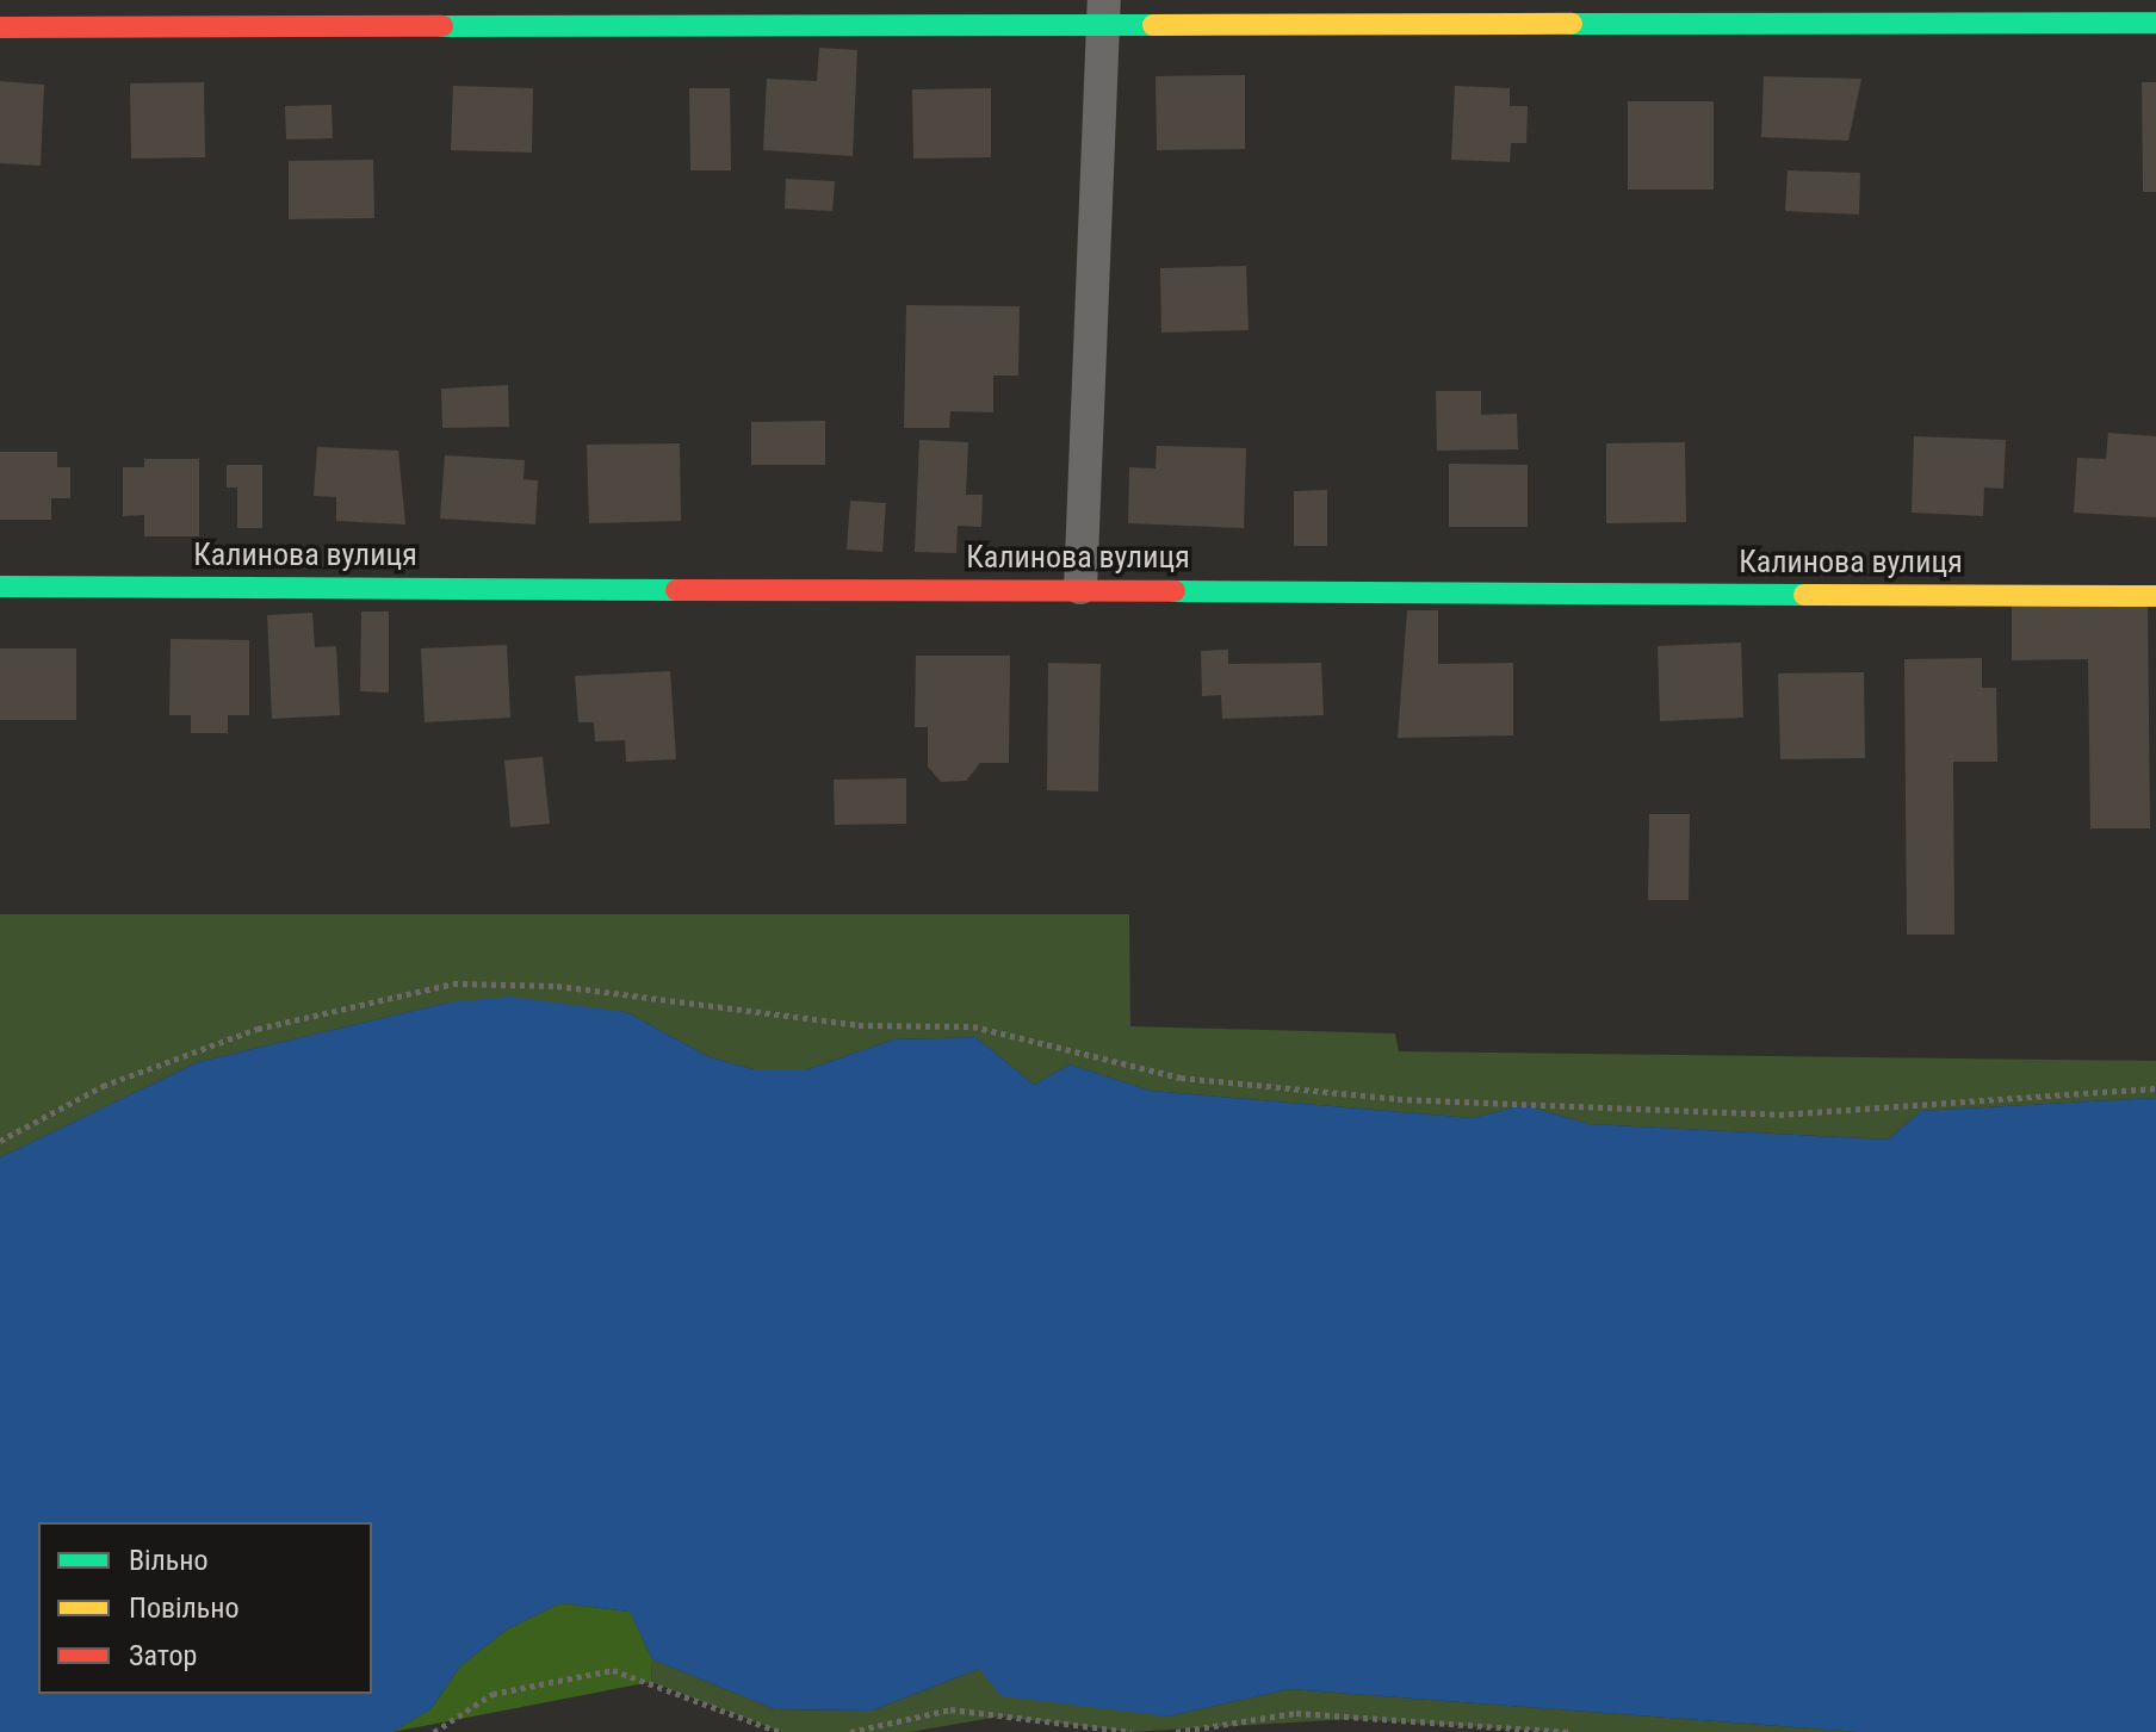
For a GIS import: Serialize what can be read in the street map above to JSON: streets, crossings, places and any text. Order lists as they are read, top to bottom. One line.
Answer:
{"streets":{"street":["Калинова вулиця"]},"legend":["Вільно","Повільно","Затор"]}
